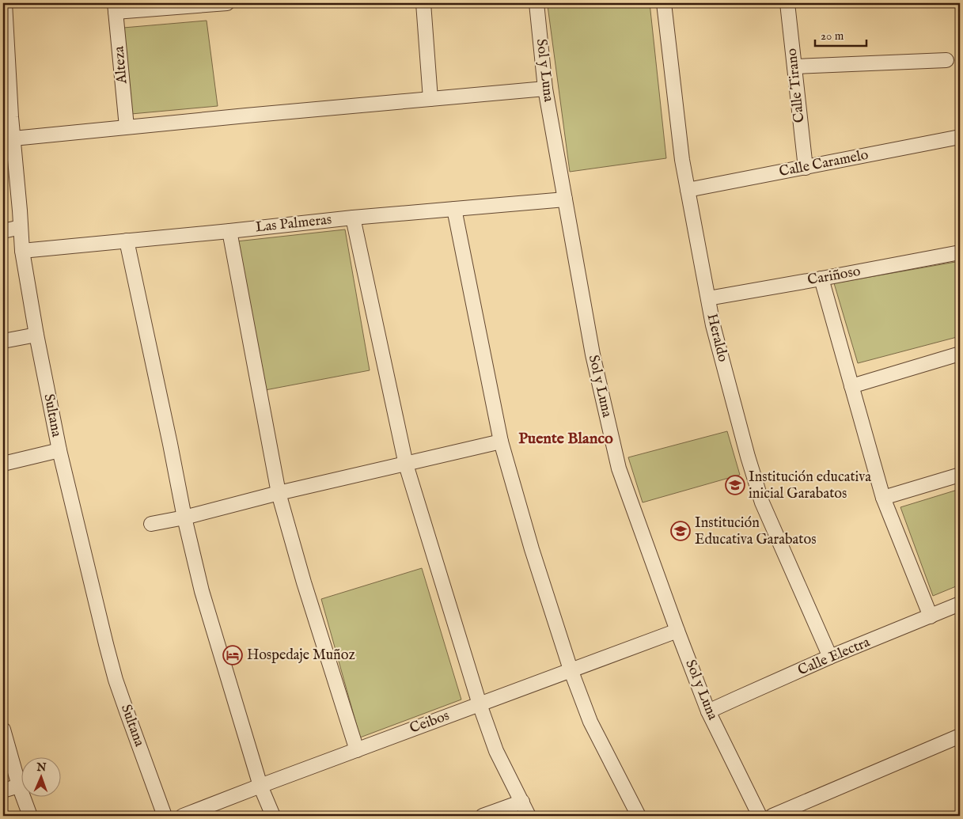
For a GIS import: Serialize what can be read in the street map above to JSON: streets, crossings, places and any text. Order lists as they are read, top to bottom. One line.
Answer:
{"streets":{"street":["Alteza","Sol y Luna","Calle Tirano","Calle Caramelo","Las Palmeras","Cariñoso","Heraldo","Sultana","Calle Electra","Ceibos"]},"crossings":[["Sol y Luna","Las Palmeras"],["Sol y Luna","Calle Electra"],["Sol y Luna","Ceibos"],["Calle Tirano","Calle Caramelo"],["Calle Caramelo","Heraldo"],["Las Palmeras","Sultana"],["Cariñoso","Heraldo"],["Heraldo","Calle Electra"]],"districts":["Puente Blanco"],"places":{"school or university":["Institución educativa inicial Garabatos","Institución Educativa Garabatos"],"hotel":["Hospedaje Muñoz"]},"scale_bar":"20 m","north":"top"}
